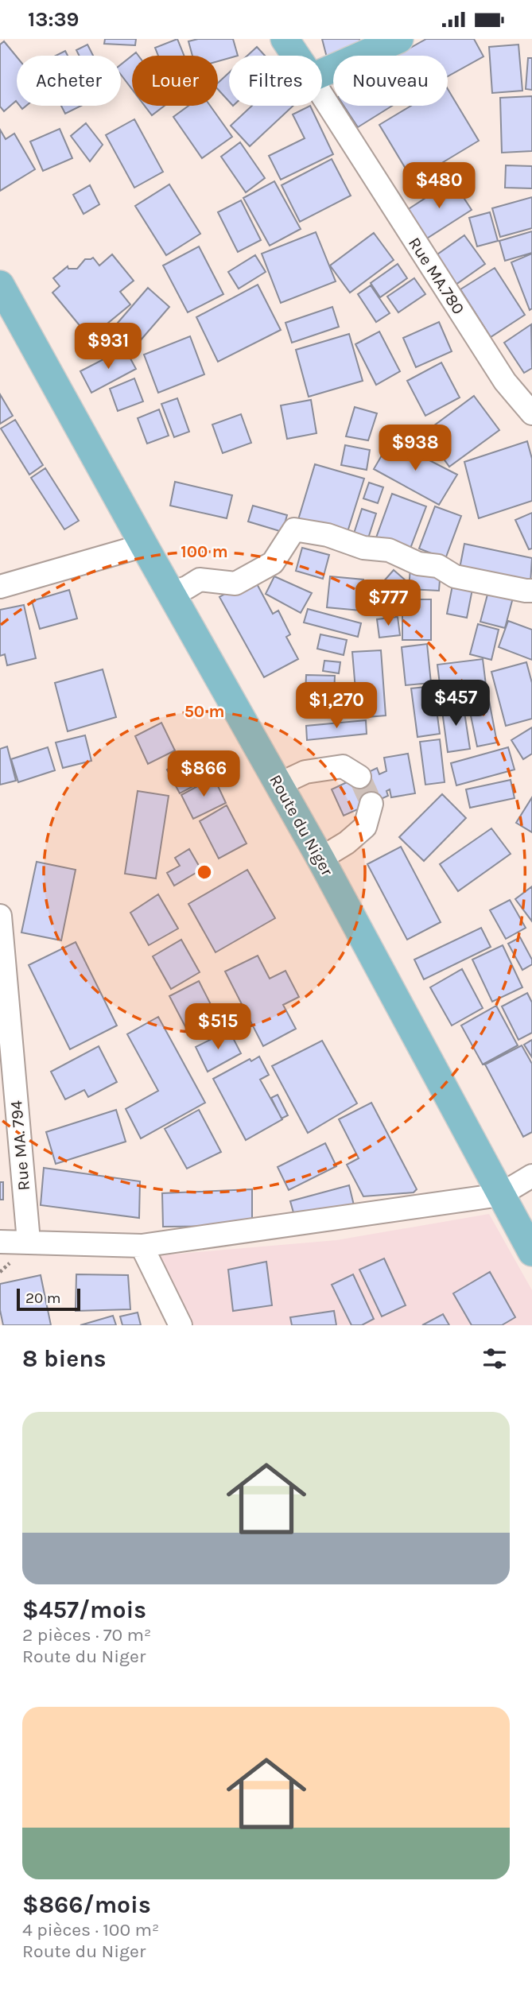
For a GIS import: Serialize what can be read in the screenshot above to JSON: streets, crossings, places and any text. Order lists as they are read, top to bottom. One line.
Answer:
{"streets":{"main road":["Route du Niger"],"street":["Rue MA.780","Rue MA. 794"]},"scale_bar":"20 m","page":{"status":"13:39","chip":["Acheter","Louer","Filtres","Nouveau"],"price":["$480","$931","$938","$777","$457","$1,270","$866","$515"],"scale":"20 m","heading":"8 biens","list":[{"name":"$457/mois","note":"2 pièces · 70 m² · Route du Niger"},{"name":"$866/mois","note":"4 pièces · 100 m² · Route du Niger"}]},"rings":["100 m","50 m"]}
